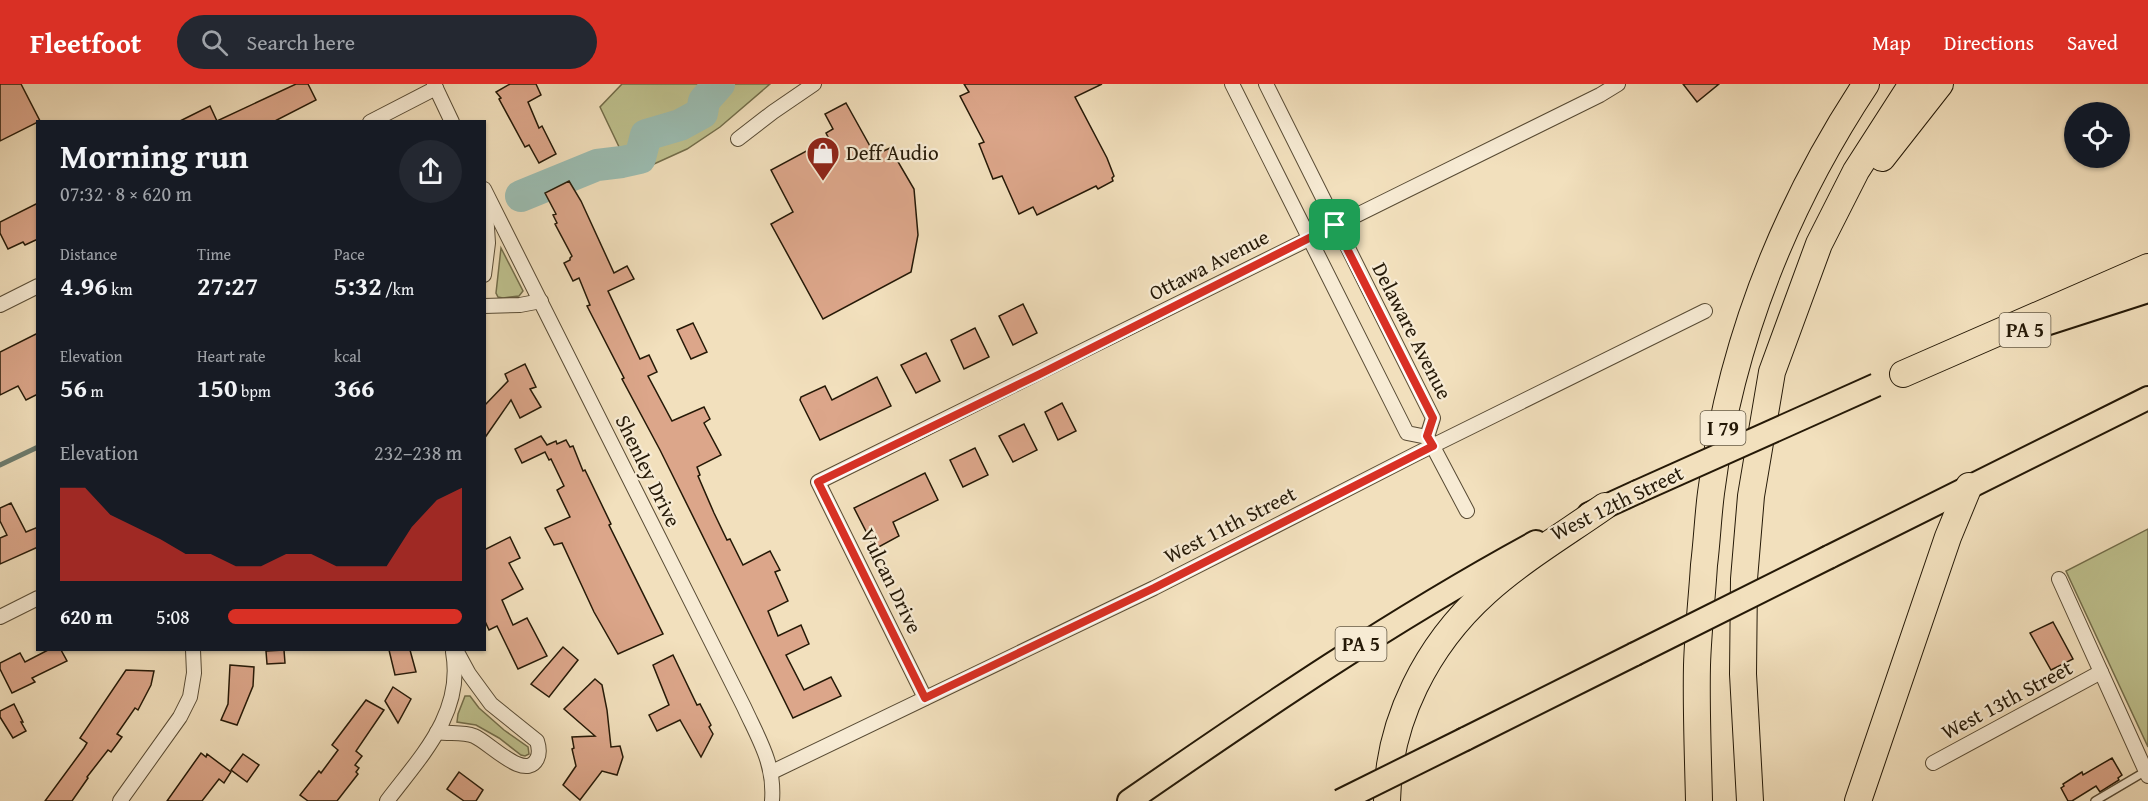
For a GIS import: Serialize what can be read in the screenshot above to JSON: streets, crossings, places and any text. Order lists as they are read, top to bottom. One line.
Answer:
{"streets":{"highway":["I 79"],"main road":["PA 5","West 12th Street"],"street":["Ottawa Avenue","Delaware Avenue","Shenley Drive","West 11th Street","Vulcan Drive","West 13th Street"]},"crossings":[["Ottawa Avenue","Delaware Avenue"],["Ottawa Avenue","Vulcan Drive"],["Delaware Avenue","West 11th Street"],["Shenley Drive","West 11th Street"],["West 11th Street","Vulcan Drive"]],"places":{"shop":["Deff Audio"]},"page":{"header":"Fleetfoot","search":"Search here","nav":["Map","Directions","Saved"],"heading":["Morning run","07:32 · 8 × 620 m"],"stats":[["Distance","4.96 km"],["Time","27:27"],["Pace","5:32 /km"],["Elevation","56 m"],["Heart rate","150 bpm"],["kcal","366"]],"chart":["Elevation","232–238 m"],"list":[{"name":"620 m","note":"5:08"}]}}
